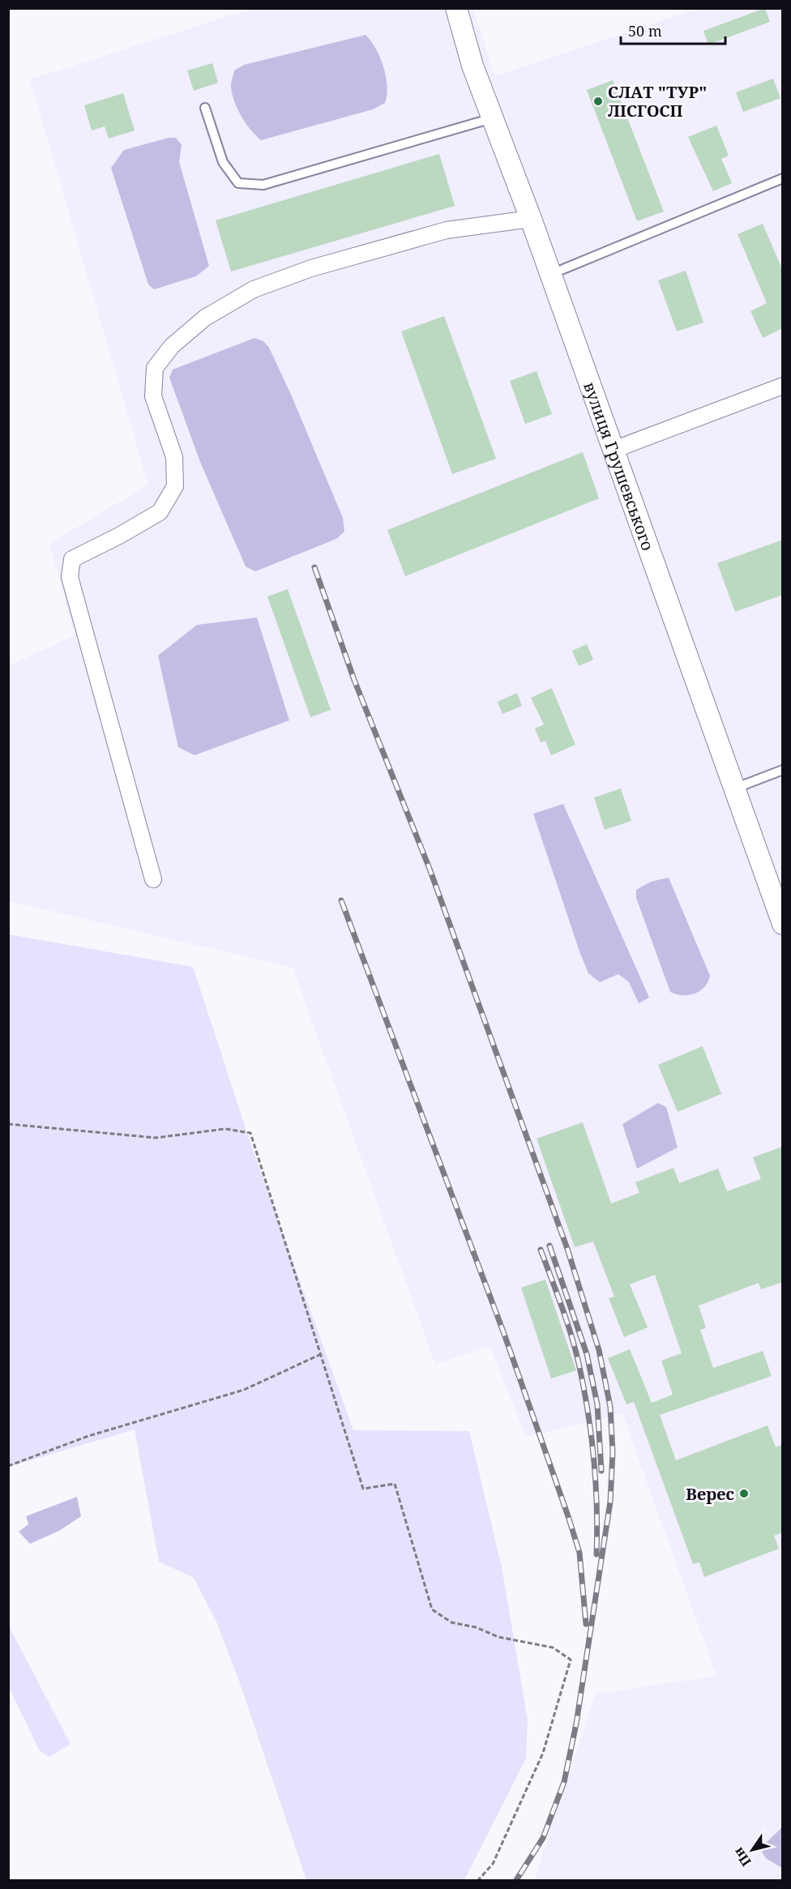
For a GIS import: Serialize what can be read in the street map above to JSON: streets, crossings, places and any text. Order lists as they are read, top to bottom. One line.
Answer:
{"streets":{"street":["вулиця Грушевського"]},"places":["СЛАТ \"ТУР\" ЛІСГОСП","Верес"],"scale_bar":"50 m","north":"bottom left"}
